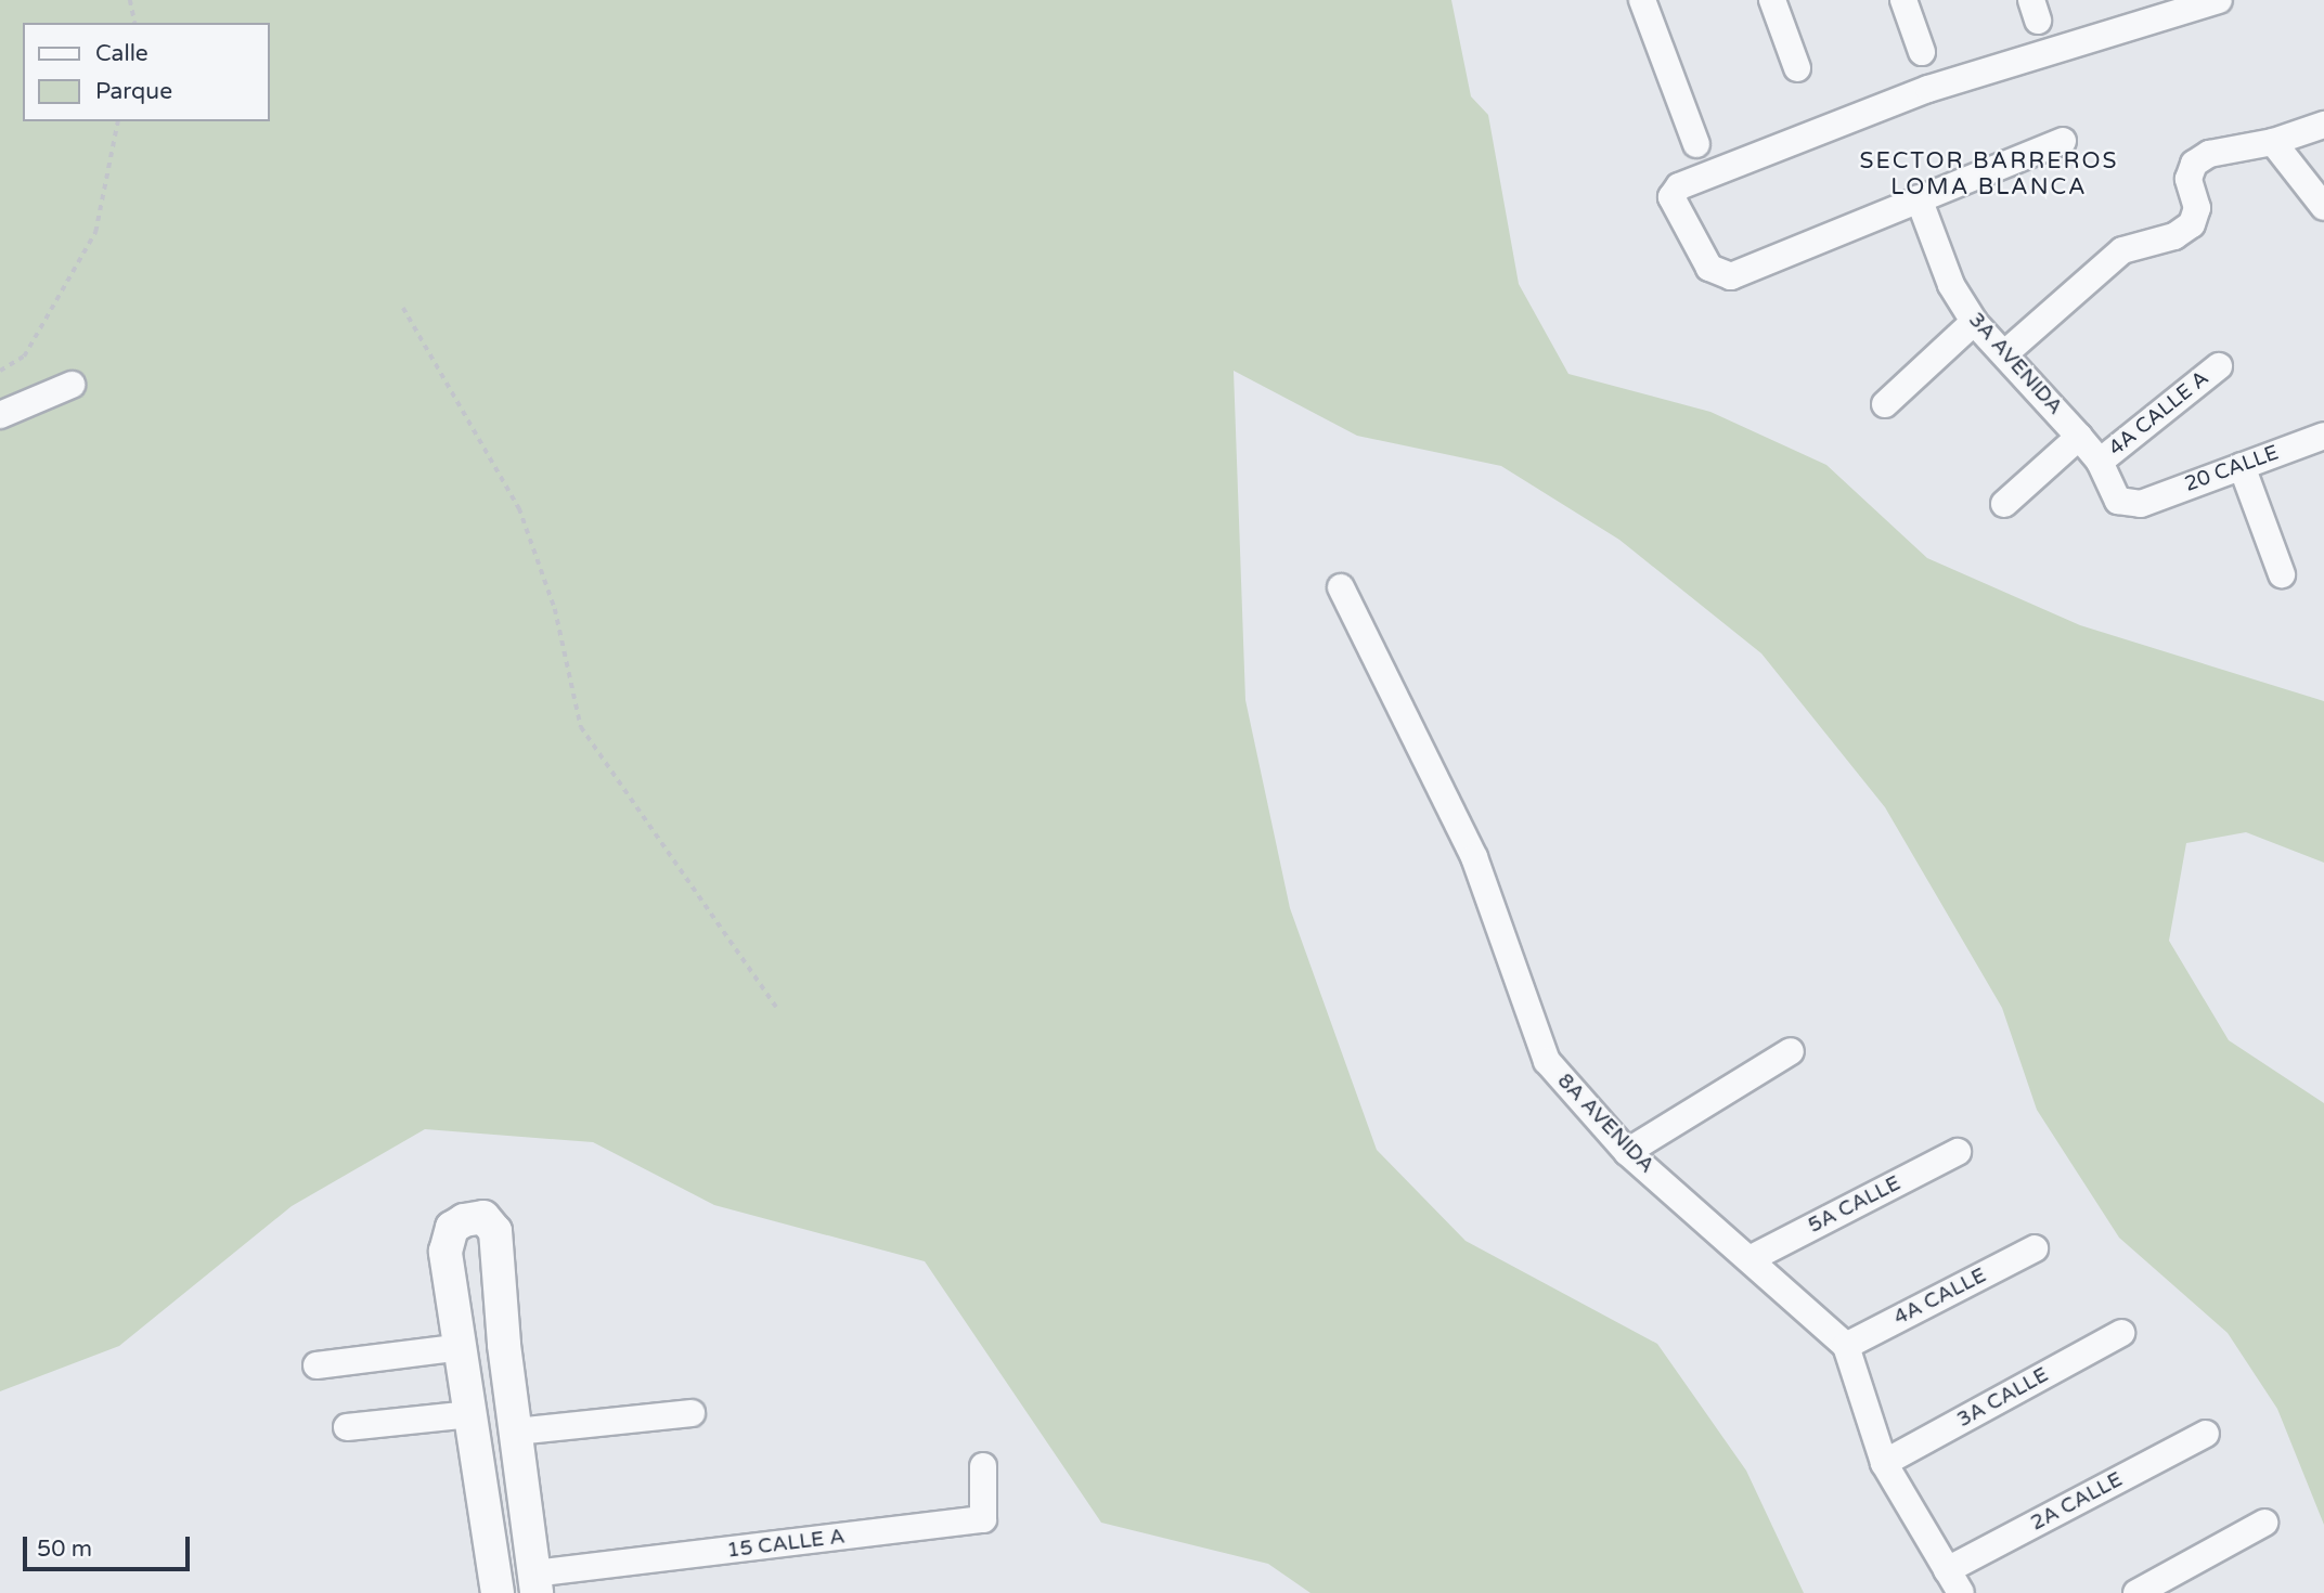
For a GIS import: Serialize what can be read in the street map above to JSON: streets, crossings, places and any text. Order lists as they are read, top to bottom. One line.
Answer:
{"streets":{"street":["3A AVENIDA","4A CALLE A","20 CALLE","8A AVENIDA","5A CALLE","4A CALLE","3A CALLE","2A CALLE","15 CALLE A"]},"crossings":[["3A AVENIDA","4A CALLE A"],["3A AVENIDA","20 CALLE"],["8A AVENIDA","5A CALLE"],["8A AVENIDA","4A CALLE"],["8A AVENIDA","3A CALLE"],["8A AVENIDA","2A CALLE"]],"districts":["SECTOR BARREROS LOMA BLANCA"],"legend":["Calle","Parque"],"scale_bar":"50 m"}
